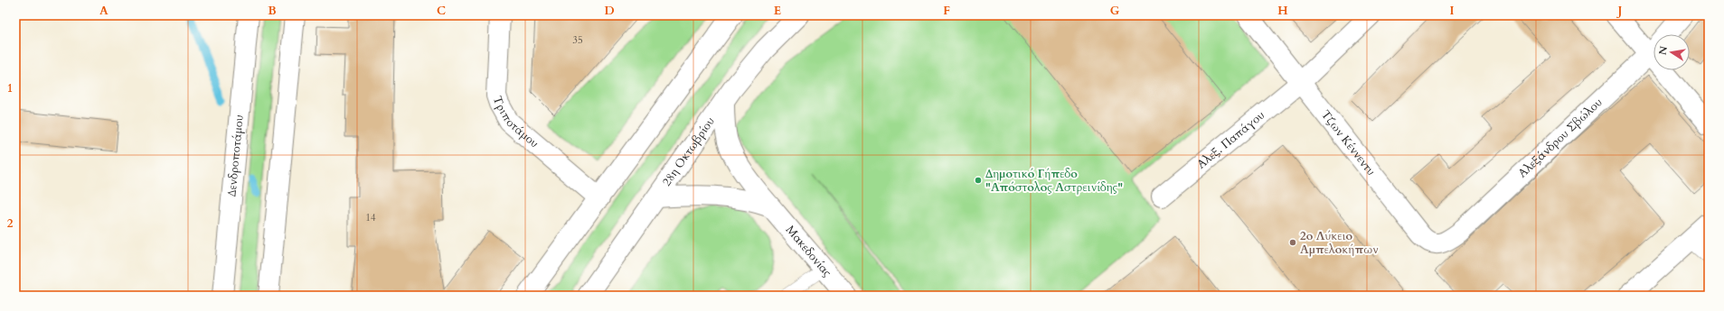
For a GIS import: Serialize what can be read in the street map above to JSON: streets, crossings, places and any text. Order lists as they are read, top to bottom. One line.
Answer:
{"streets":{"street":["Τριποτάμου","Αλεξάνδρου Σβώλου","Αλεξ. Παπάγου","Τζων Κέννεντυ","28η Οκτωβρίου","Δενδροποτάμου","Μακεδονίας"]},"crossings":[["Αλεξάνδρου Σβώλου","Τζων Κέννεντυ"],["Αλεξ. Παπάγου","Τζων Κέννεντυ"],["28η Οκτωβρίου","Μακεδονίας"]],"places":["Δημοτικό Γήπεδο \"Απόστολος Αστρεινίδης\"","2ο Λύκειο Αμπελοκήπων"],"house_numbers":["35","14"],"north":"left","grid":{"columns":["A","B","C","D","E","F","G","H","I","J"],"rows":["1","2"]}}
